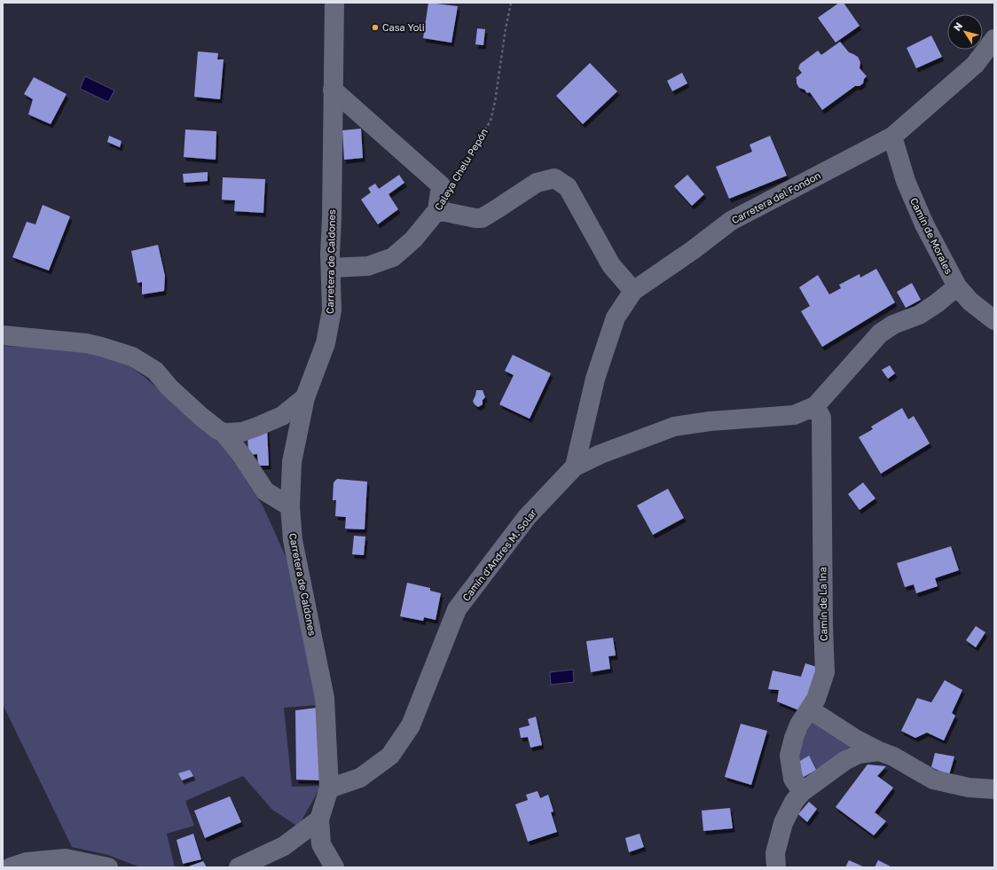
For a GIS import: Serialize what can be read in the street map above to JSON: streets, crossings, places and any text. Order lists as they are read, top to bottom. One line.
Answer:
{"streets":{"street":["Caleya Chelu Pepón","Carretera del Fondon","Camín de Morales","Carretera de Caldones","Camín d'Andres M. Solar","Camín de La Ina"]},"crossings":[["Caleya Chelu Pepón","Carretera de Caldones"],["Carretera del Fondon","Camín de Morales"],["Carretera del Fondon","Camín d'Andres M. Solar"],["Camín de Morales","Camín d'Andres M. Solar"],["Carretera de Caldones","Camín d'Andres M. Solar"],["Camín d'Andres M. Solar","Camín de La Ina"]],"places":["Casa Yoli"],"north":"top left"}
